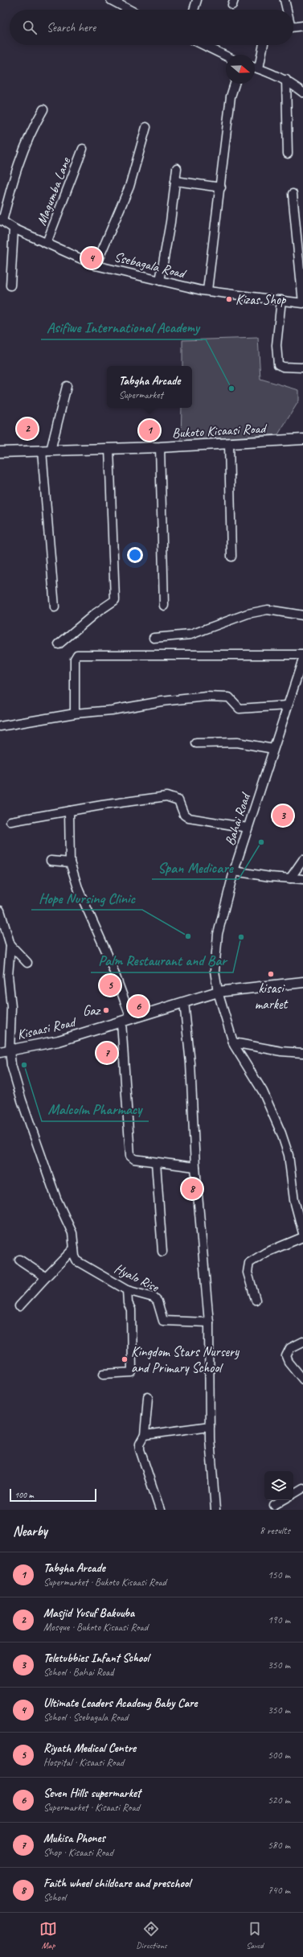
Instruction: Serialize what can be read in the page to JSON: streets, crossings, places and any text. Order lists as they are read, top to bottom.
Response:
{
  "streets": {
    "main road": ["Bukoto Kisaasi Road", "Kisaasi Road"],
    "street": [
      "Magumba Lane",
      "Ssebagala Road",
      "Bahai Road",
      "Hyalo Rise"
    ]
  },
  "crossings": [
    ["Magumba Lane", "Ssebagala Road"],
    ["Bahai Road", "Kisaasi Road"],
    ["Kisaasi Road", "Hyalo Rise"]
  ],
  "places": [
    "Kizas Shop",
    "Asifiwe International Academy",
    "Span Medicare",
    "Hope Nursing Clinic",
    "Palm Restaurant and Bar",
    "kisasi market",
    "Gaz",
    "Malcolm Pharmacy",
    "Kingdom Stars Nursery and Primary School"
  ],
  "scale_bar": "100 m",
  "north": "right",
  "page": {
    "search": "Search here",
    "pins": [
      "4",
      "2",
      "1",
      "3",
      "5",
      "6",
      "7",
      "8"
    ],
    "popup": ["Tabgha Arcade", "Supermarket"],
    "scale": "100 m",
    "heading": ["Nearby", "8 results"],
    "list": [
      {
        "mark": "1",
        "name": "Tabgha Arcade",
        "note": "Supermarket · Bukoto Kisaasi Road",
        "value": "150 m"
      },
      {
        "mark": "2",
        "name": "Masjid Yusuf Bakuuba",
        "note": "Mosque · Bukoto Kisaasi Road",
        "value": "190 m"
      },
      {
        "mark": "3",
        "name": "Teletubbies Infant School",
        "note": "School · Bahai Road",
        "value": "350 m"
      },
      {
        "mark": "4",
        "name": "Ultimate Leaders Academy Baby Care",
        "note": "School · Ssebagala Road",
        "value": "350 m"
      },
      {
        "mark": "5",
        "name": "Riyath Medical Centre",
        "note": "Hospital · Kisaasi Road",
        "value": "500 m"
      },
      {
        "mark": "6",
        "name": "Seven Hills supermarket",
        "note": "Supermarket · Kisaasi Road",
        "value": "520 m"
      },
      {
        "mark": "7",
        "name": "Mukisa Phones",
        "note": "Shop · Kisaasi Road",
        "value": "580 m"
      },
      {
        "mark": "8",
        "name": "Faith wheel childcare and preschool",
        "note": "School",
        "value": "740 m"
      }
    ],
    "nav": ["Map", "Directions", "Saved"]
  }
}
